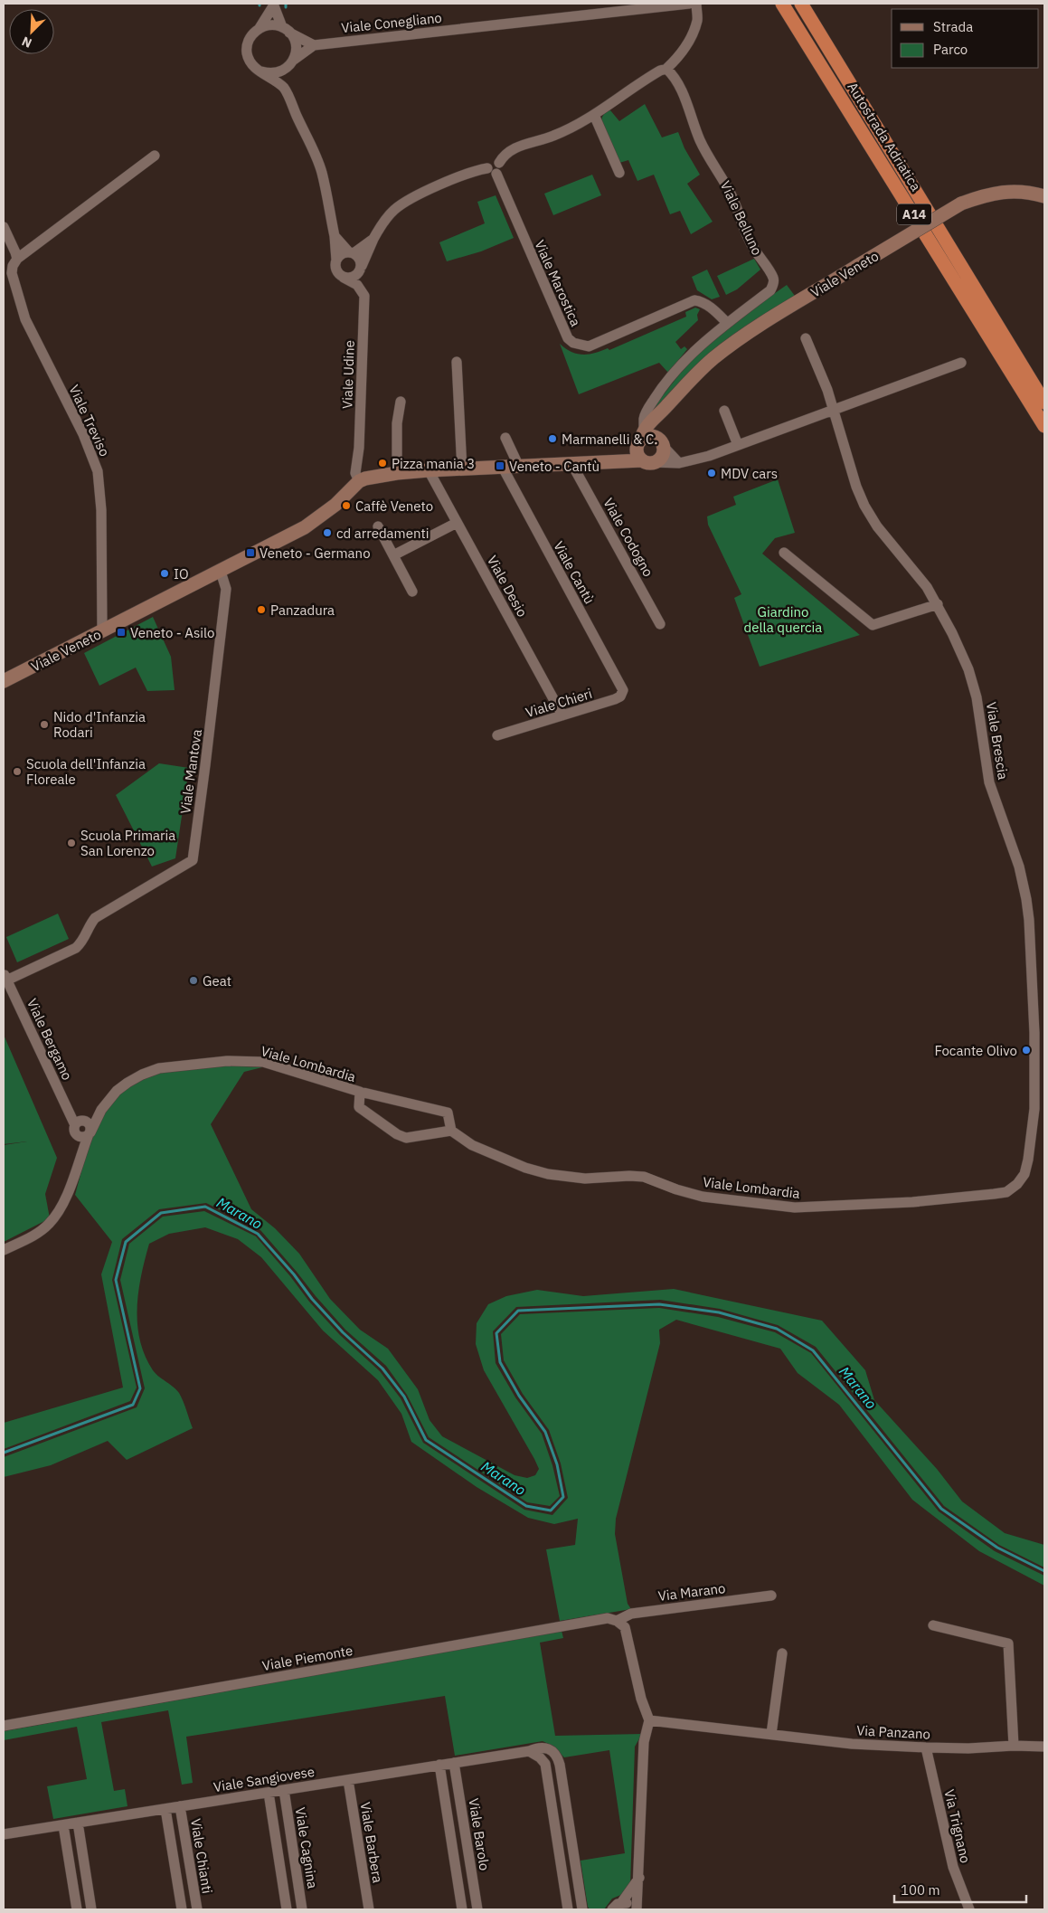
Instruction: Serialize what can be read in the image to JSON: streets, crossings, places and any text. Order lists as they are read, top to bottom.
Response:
{
  "streets": {
    "highway": ["Autostrada Adriatica", "A14"],
    "main road": ["Viale Veneto"],
    "street": [
      "Viale Conegliano",
      "Viale Belluno",
      "Viale Marostica",
      "Viale Udine",
      "Viale Treviso",
      "Viale Codogno",
      "Viale Cantù",
      "Viale Desio",
      "Viale Chieri",
      "Viale Brescia",
      "Viale Mantova",
      "Viale Bergamo",
      "Viale Lombardia",
      "Via Marano",
      "Viale Piemonte",
      "Via Panzano",
      "Viale Sangiovese",
      "Via Trignano",
      "Viale Barolo",
      "Viale Barbera",
      "Viale Cagnina",
      "Viale Chianti"
    ]
  },
  "crossings": [
    ["Viale Belluno", "Viale Veneto"],
    ["Viale Belluno", "Viale Marostica"],
    ["Viale Veneto", "Viale Udine"],
    ["Viale Veneto", "Viale Treviso"],
    ["Viale Veneto", "Viale Codogno"],
    ["Viale Veneto", "Viale Cantù"],
    ["Viale Veneto", "Viale Desio"],
    ["Viale Veneto", "Viale Brescia"],
    ["Viale Veneto", "Viale Mantova"],
    ["Viale Cantù", "Viale Chieri"],
    ["Viale Desio", "Viale Chieri"],
    ["Viale Brescia", "Viale Lombardia"],
    ["Viale Mantova", "Viale Bergamo"],
    ["Viale Bergamo", "Viale Lombardia"],
    ["Via Marano", "Viale Piemonte"],
    ["Via Panzano", "Via Trignano"],
    ["Viale Sangiovese", "Viale Barolo"],
    ["Viale Sangiovese", "Viale Barbera"],
    ["Viale Sangiovese", "Viale Cagnina"],
    ["Viale Sangiovese", "Viale Chianti"]
  ],
  "water": ["Marano"],
  "parks": ["Giardino della quercia"],
  "places": {
    "other": [
      "Marmanelli & C.",
      "Pizza mania 3",
      "MDV cars",
      "Caffè Veneto",
      "cd arredamenti",
      "IO",
      "Panzadura",
      "Nido d'Infanzia Rodari",
      "Scuola dell'Infanzia Floreale",
      "Scuola Primaria San Lorenzo",
      "Geat",
      "Focante Olivo"
    ],
    "transit": ["Veneto - Cantù", "Veneto - Germano", "Veneto - Asilo"]
  },
  "legend": ["Strada", "Parco"],
  "scale_bar": "100 m",
  "north": "bottom left"
}
